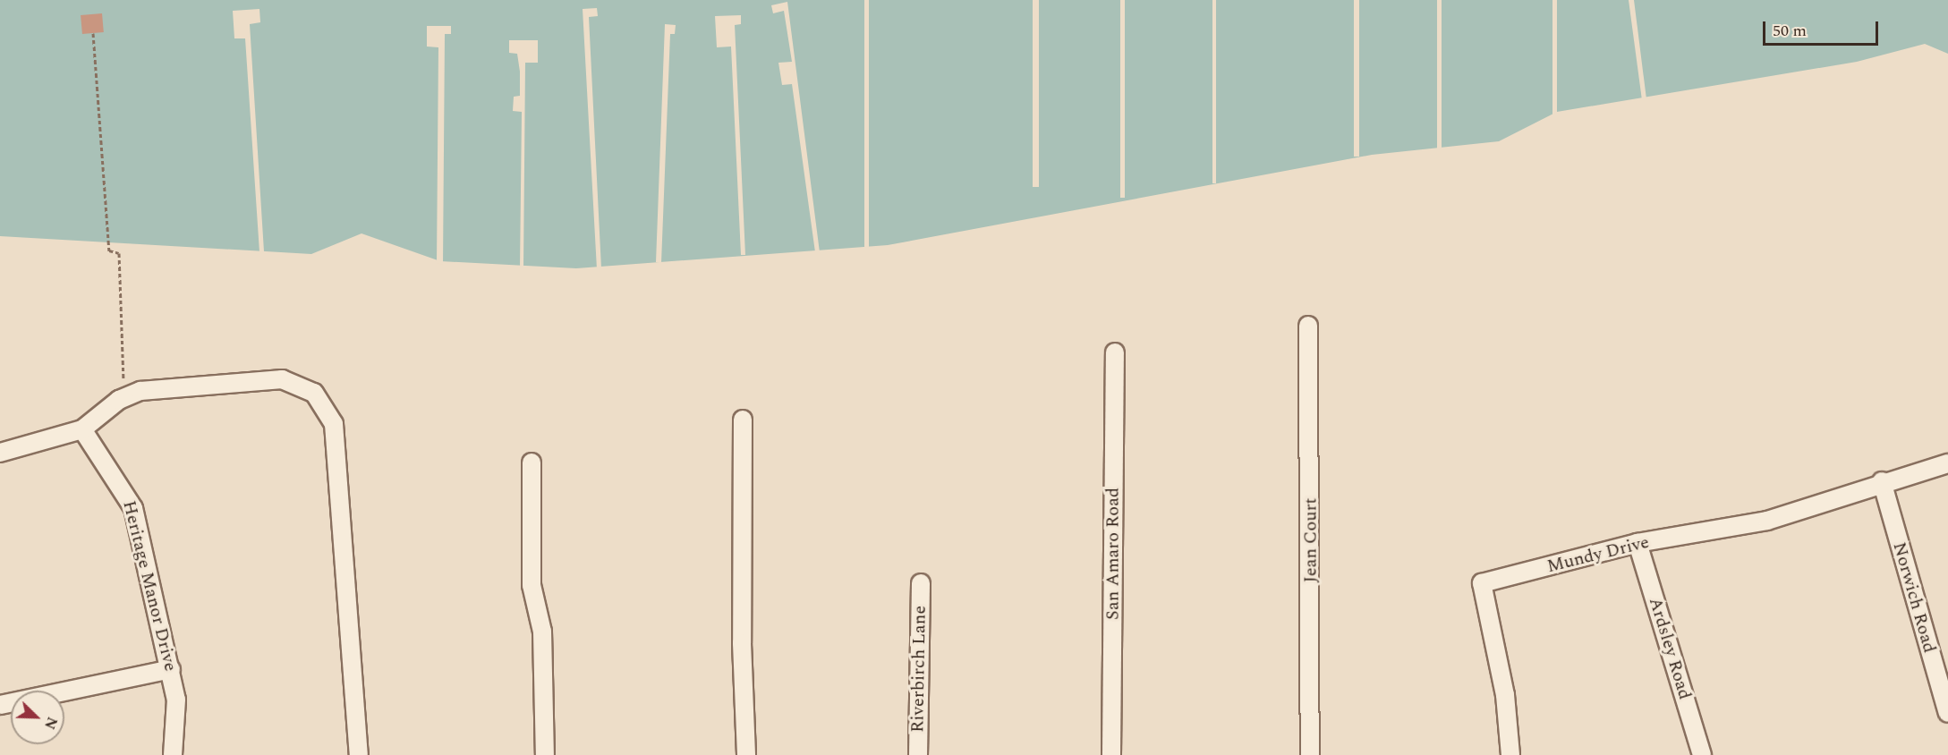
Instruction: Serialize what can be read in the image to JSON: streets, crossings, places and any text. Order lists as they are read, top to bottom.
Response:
{
  "streets": {
    "street": [
      "Jean Court",
      "San Amaro Road",
      "Mundy Drive",
      "Heritage Manor Drive",
      "Norwich Road",
      "Ardsley Road",
      "Riverbirch Lane"
    ]
  },
  "crossings": [
    ["Mundy Drive", "Norwich Road"],
    ["Mundy Drive", "Ardsley Road"]
  ],
  "scale_bar": "50 m",
  "north": "bottom right"
}
